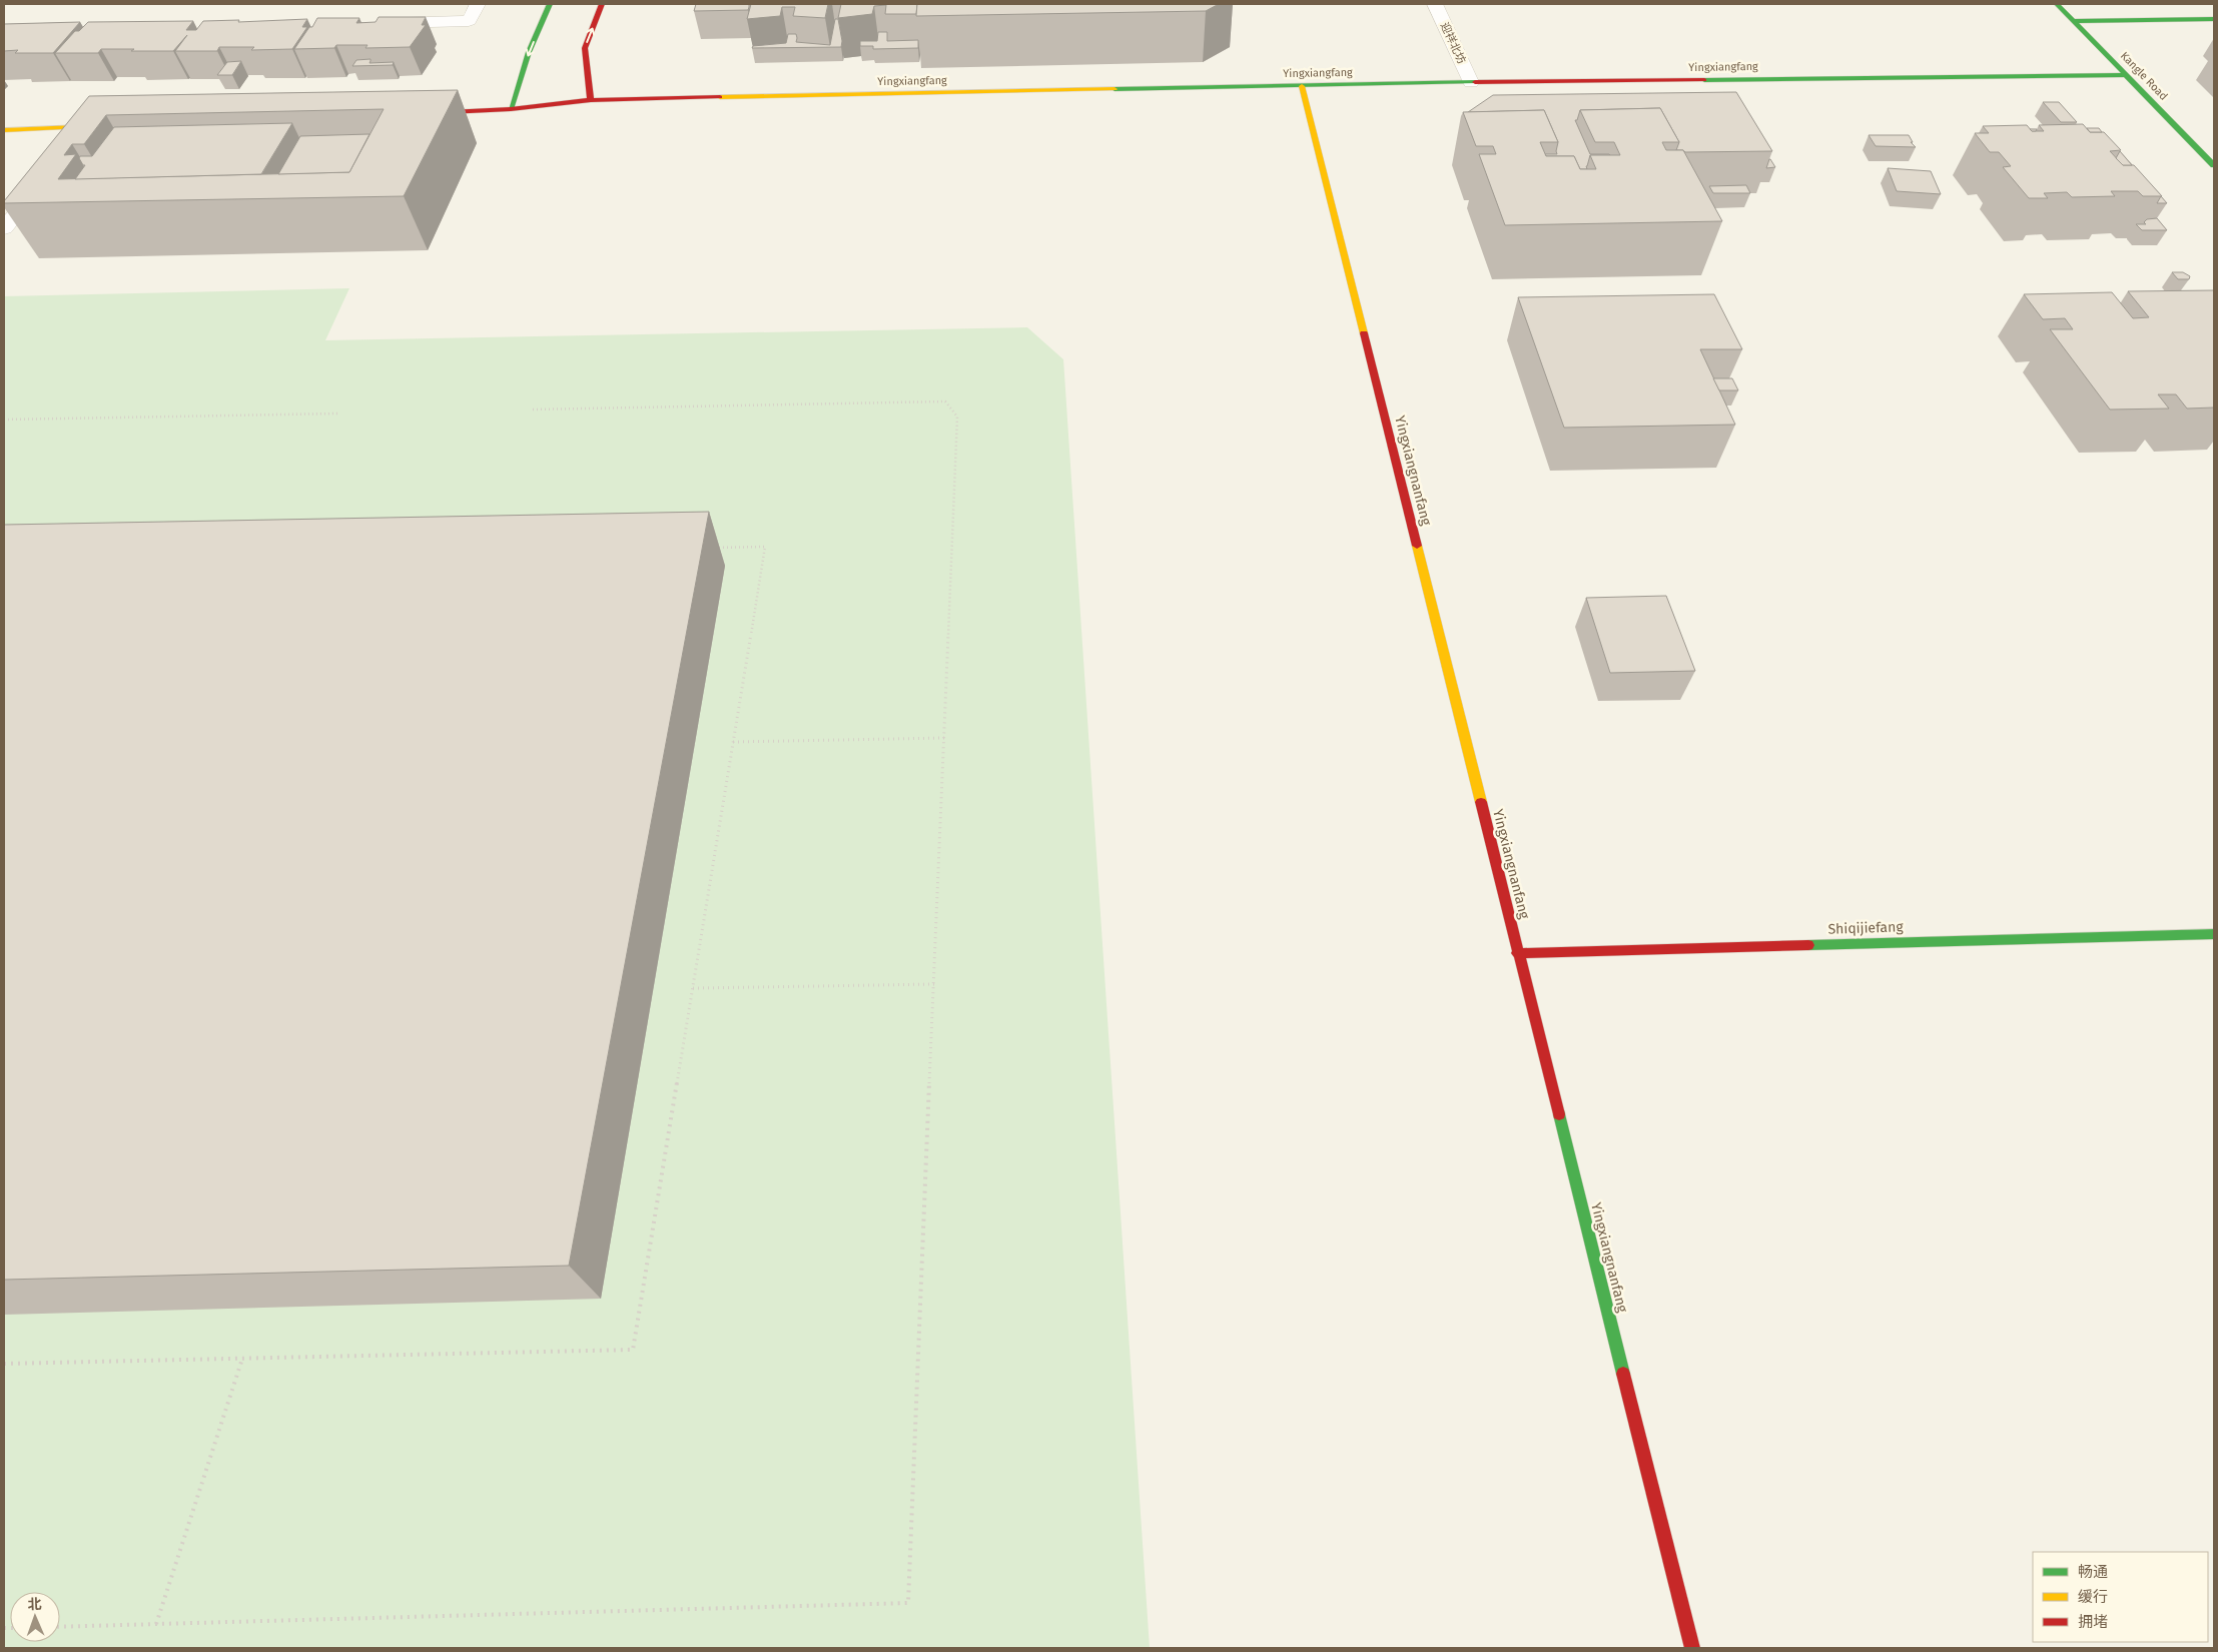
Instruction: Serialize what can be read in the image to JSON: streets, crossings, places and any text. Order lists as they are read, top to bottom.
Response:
{
  "streets": {
    "street": [
      "迎祥北坊",
      "Yingxiangfang",
      "Kangle Road",
      "Yingxiangnanfang",
      "Shiqijiefang"
    ]
  },
  "crossings": [
    ["迎祥北坊", "Yingxiangfang"],
    ["Yingxiangfang", "Kangle Road"],
    ["Yingxiangfang", "Yingxiangnanfang"],
    ["Yingxiangnanfang", "Shiqijiefang"]
  ],
  "legend": ["畅通", "缓行", "拥堵"],
  "north": "top"
}
